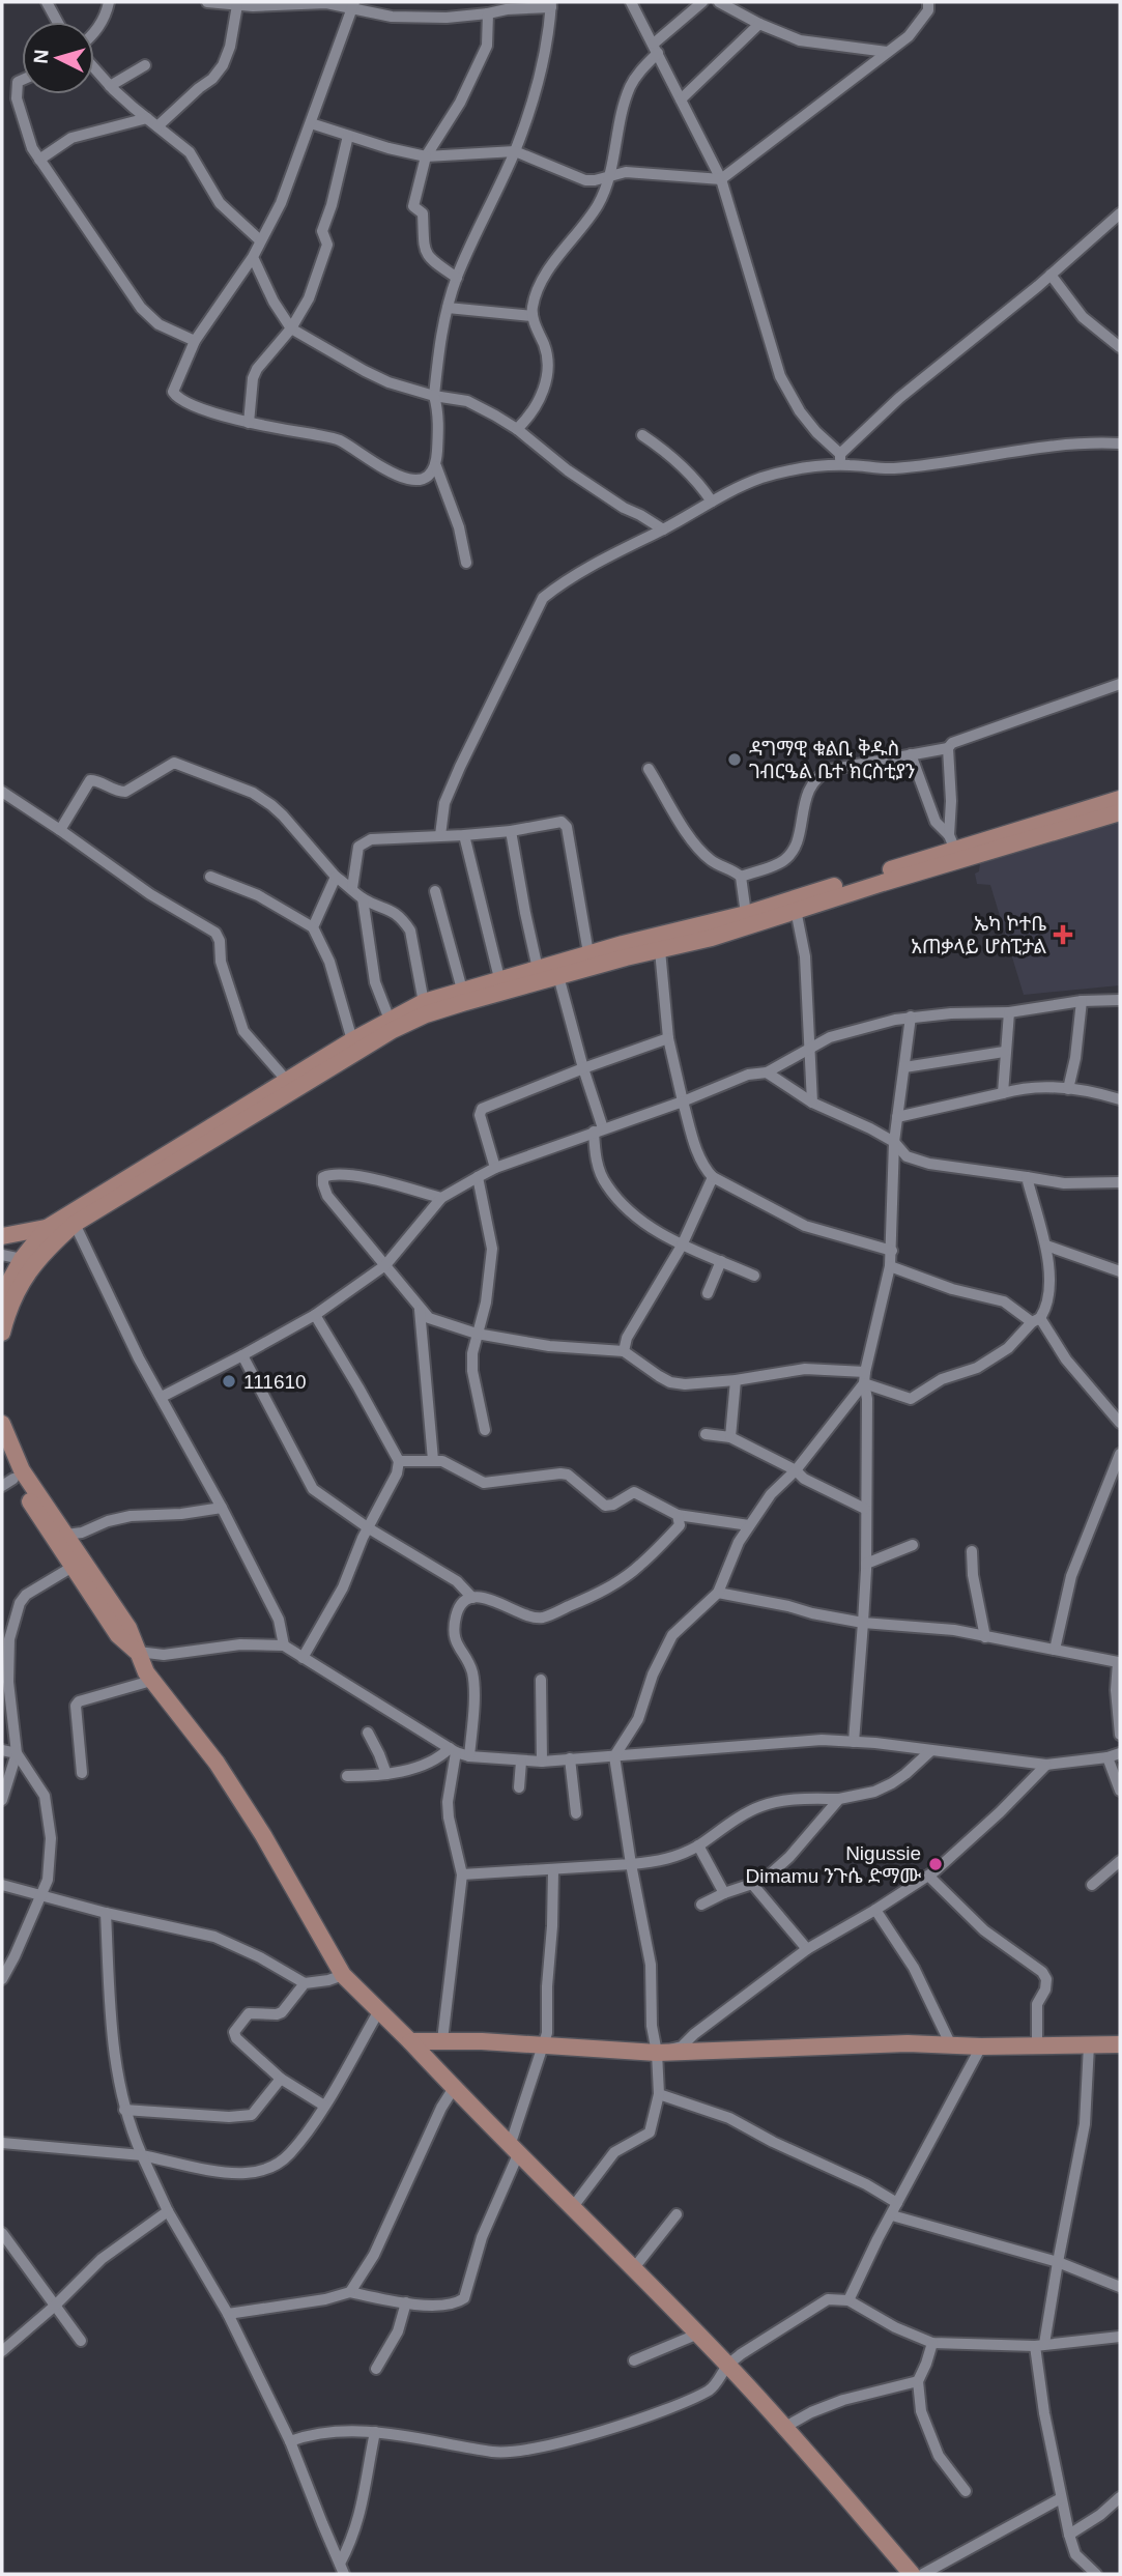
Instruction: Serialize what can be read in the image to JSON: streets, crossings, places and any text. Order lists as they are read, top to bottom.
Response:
{
  "places": {
    "other": ["ዳግማዊ ቁልቢ ቅዱስ ገብርዔል ቤተ ክርስቲያን", "111610", "Nigussie Dimamu ንጉሴ ድማሙ"],
    "health": ["ኤካ ኮተቤ አጠቃላይ ሆስፒታል"]
  },
  "north": "left"
}
